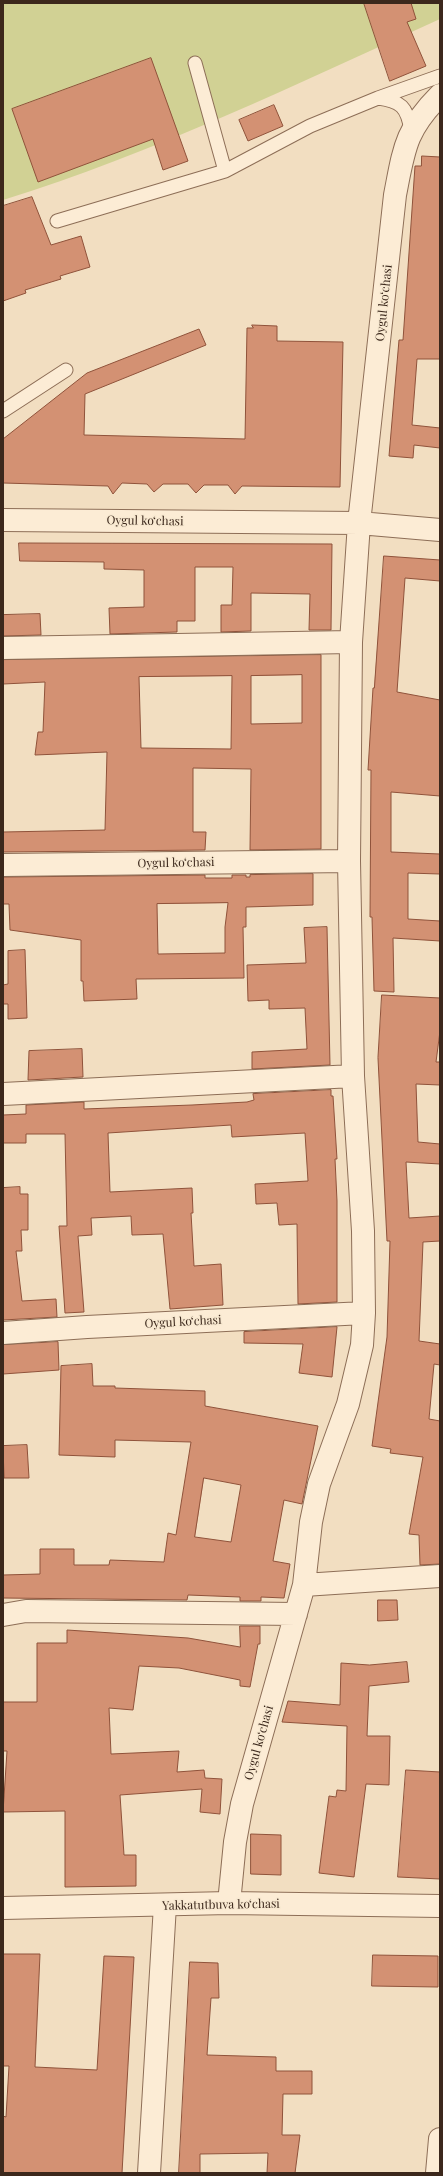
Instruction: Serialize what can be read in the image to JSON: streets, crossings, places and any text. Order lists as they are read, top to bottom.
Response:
{
  "streets": {
    "street": ["Oygul koʻchasi", "Yakkatutbuva koʻchasi"]
  },
  "crossings": [
    ["Oygul koʻchasi", "Yakkatutbuva koʻchasi"]
  ]
}
